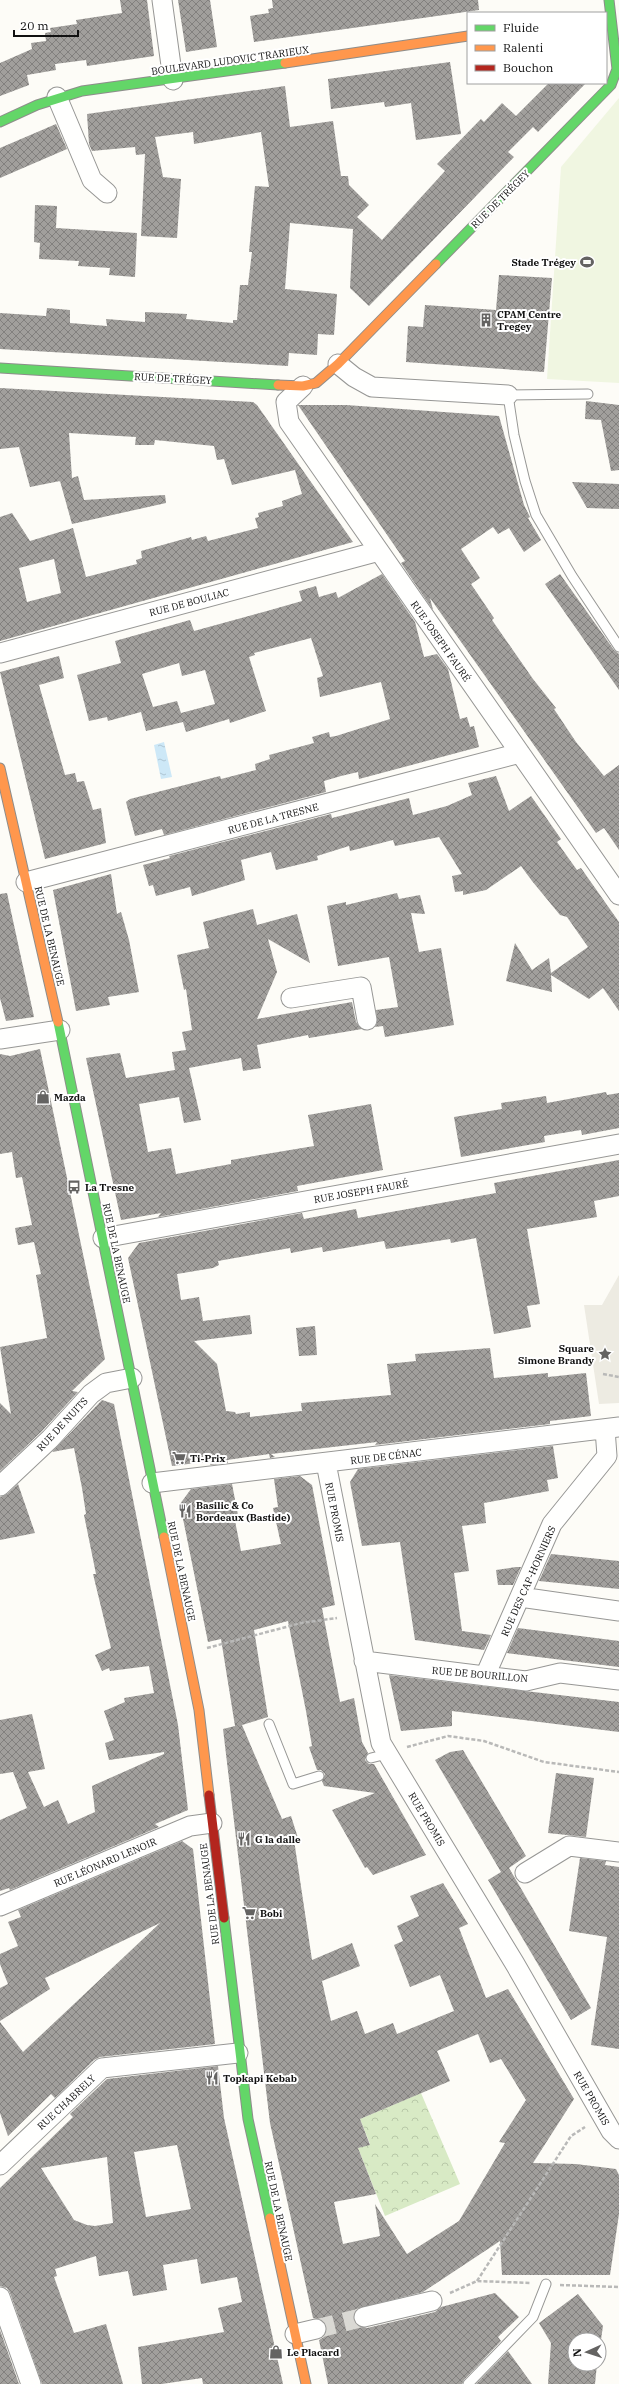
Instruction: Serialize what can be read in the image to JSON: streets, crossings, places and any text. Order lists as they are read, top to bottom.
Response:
{
  "streets": {
    "main road": ["BOULEVARD LUDOVIC TRARIEUX", "RUE DE TRÉGEY", "RUE DE LA BENAUGE"],
    "street": [
      "RUE DE BOULIAC",
      "RUE JOSEPH FAURÉ",
      "RUE DE LA TRESNE",
      "RUE DE NUITS",
      "RUE DE CÉNAC",
      "RUE PROMIS",
      "RUE DES CAP-HORNIERS",
      "RUE DE BOURILLON",
      "RUE LÉONARD LENOIR",
      "RUE CHABRELY"
    ]
  },
  "crossings": [
    ["RUE DE TRÉGEY", "RUE JOSEPH FAURÉ"],
    ["RUE DE BOULIAC", "RUE JOSEPH FAURÉ"],
    ["RUE JOSEPH FAURÉ", "RUE DE LA TRESNE"],
    ["RUE JOSEPH FAURÉ", "RUE DE LA BENAUGE"],
    ["RUE DE LA TRESNE", "RUE DE LA BENAUGE"],
    ["RUE DE LA BENAUGE", "RUE DE NUITS"],
    ["RUE DE LA BENAUGE", "RUE DE CÉNAC"],
    ["RUE DE LA BENAUGE", "RUE LÉONARD LENOIR"],
    ["RUE DE LA BENAUGE", "RUE CHABRELY"],
    ["RUE DE CÉNAC", "RUE PROMIS"],
    ["RUE DE CÉNAC", "RUE DES CAP-HORNIERS"],
    ["RUE PROMIS", "RUE DE BOURILLON"],
    ["RUE DES CAP-HORNIERS", "RUE DE BOURILLON"]
  ],
  "places": {
    "sports": ["Stade Trégey"],
    "building": ["CPAM Centre Tregey"],
    "shop": ["Mazda", "Le Placard"],
    "bus stop": ["La Tresne"],
    "place": ["Square Simone Brandy"],
    "supermarket": ["Ti-Prix", "Bobi"],
    "restaurant": ["Basilic & Co Bordeaux (Bastide)", "G la dalle", "Topkapi Kebab"]
  },
  "legend": ["Fluide", "Ralenti", "Bouchon"],
  "scale_bar": "20 m",
  "north": "left"
}
